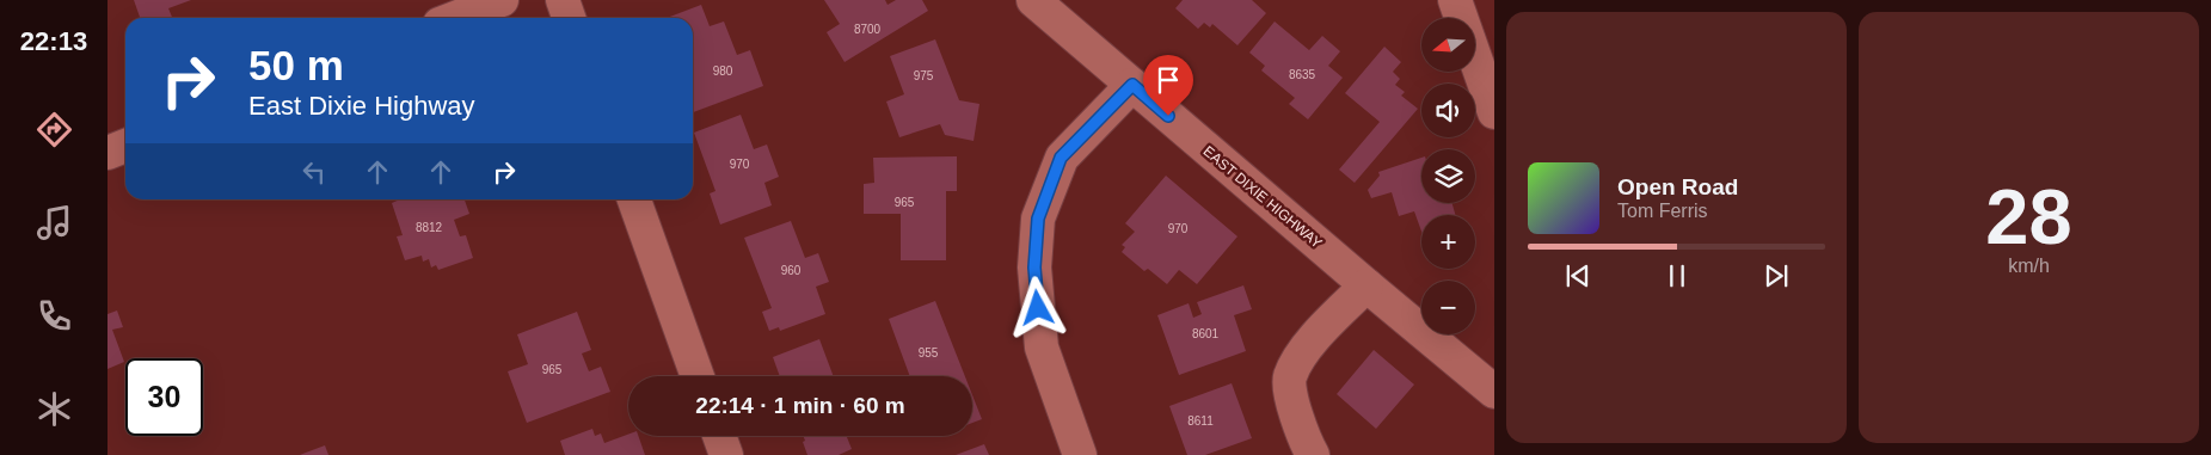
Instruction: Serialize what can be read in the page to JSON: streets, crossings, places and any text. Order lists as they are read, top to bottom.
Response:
{
  "streets": {
    "street": ["EAST DIXIE HIGHWAY"]
  },
  "house_numbers": [
    "8700",
    "980",
    "8635",
    "975",
    "970",
    "965",
    "8812",
    "970",
    "960",
    "8601",
    "955",
    "965",
    "8611"
  ],
  "north": "left",
  "page": {
    "tabs": "22:13",
    "tile": ["28", "km/h"],
    "map_buttons": ["+", "−"],
    "turn": ["50 m", "East Dixie Highway"],
    "song": ["Open Road", "Tom Ferris"],
    "limit": "30",
    "trip": "22:14 · 1 min · 60 m"
  }
}
